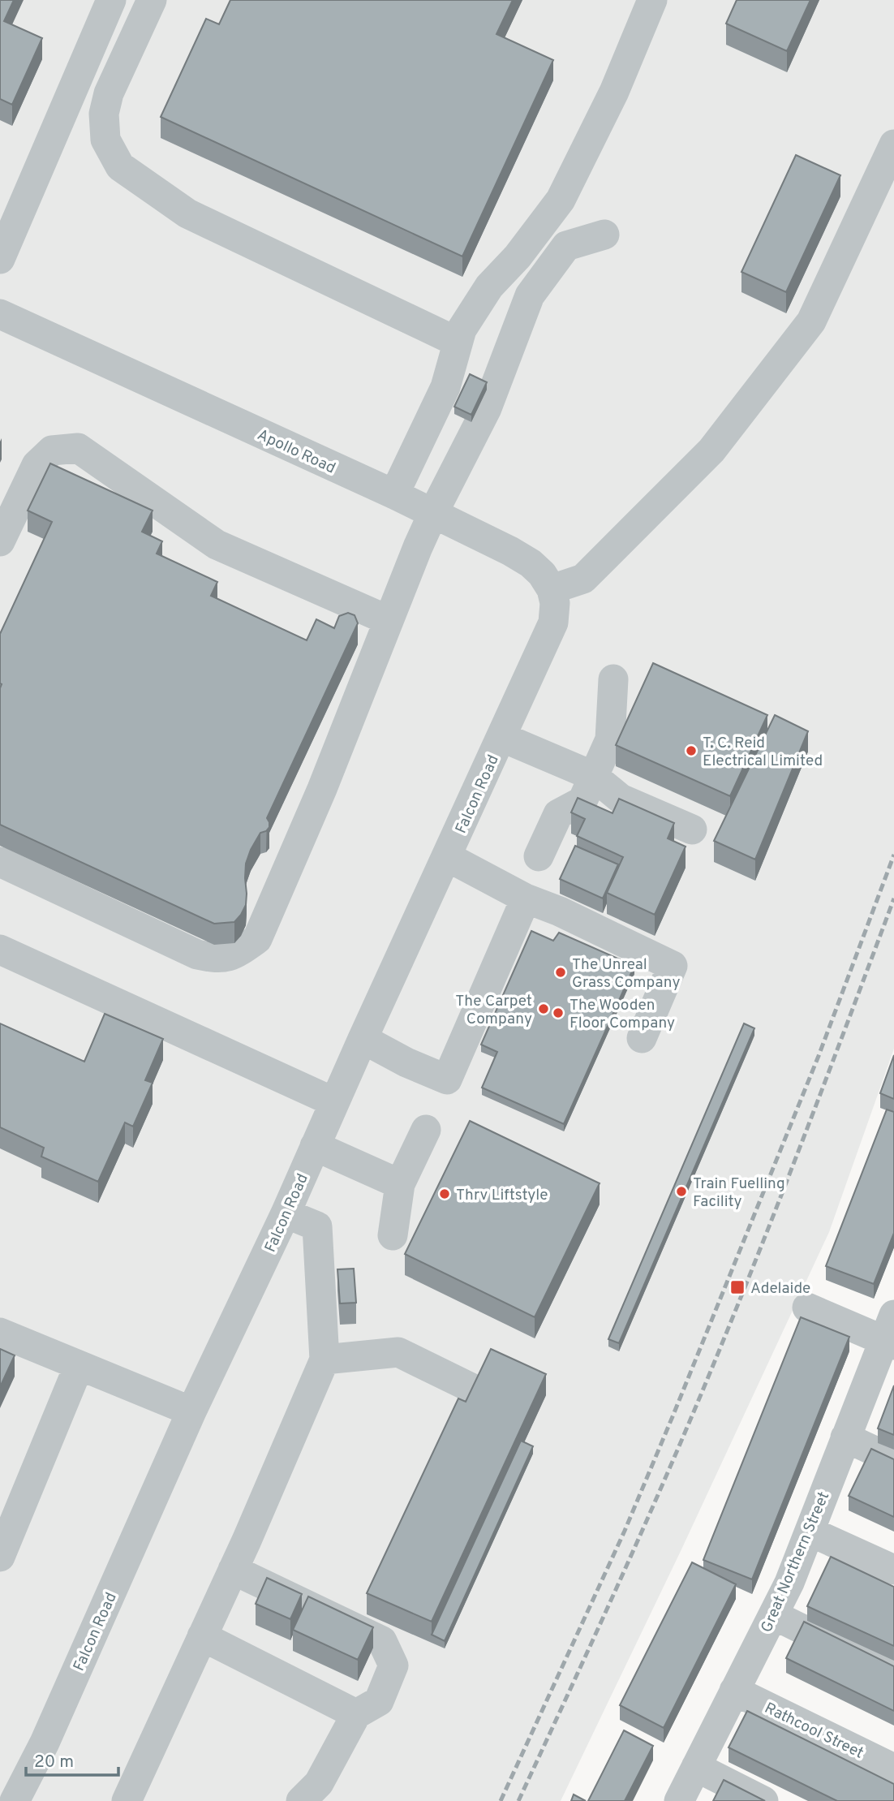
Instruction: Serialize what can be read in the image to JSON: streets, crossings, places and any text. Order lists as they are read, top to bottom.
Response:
{
  "streets": {
    "street": [
      "Apollo Road",
      "Falcon Road",
      "Great Northern Street",
      "Rathcool Street"
    ]
  },
  "crossings": [
    ["Apollo Road", "Falcon Road"],
    ["Great Northern Street", "Rathcool Street"]
  ],
  "places": {
    "other": [
      "T. C. Reid Electrical Limited",
      "The Unreal Grass Company",
      "The Carpet Company",
      "The Wooden Floor Company",
      "Train Fuelling Facility",
      "Thrv Liftstyle"
    ],
    "transit": ["Adelaide"]
  },
  "scale_bar": "20 m"
}
